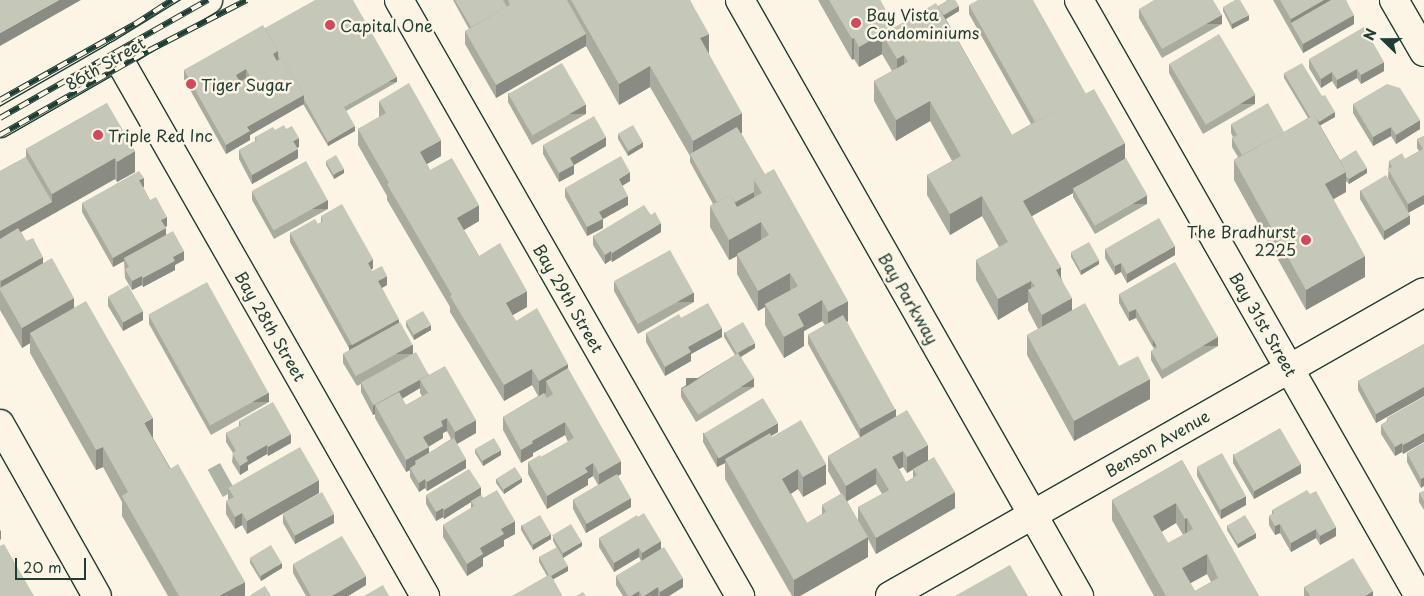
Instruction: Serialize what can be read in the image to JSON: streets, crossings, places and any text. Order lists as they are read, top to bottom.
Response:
{
  "streets": {
    "street": [
      "86th Street",
      "Bay 29th Street",
      "Bay Parkway",
      "Bay 31st Street",
      "Bay 28th Street",
      "Benson Avenue"
    ]
  },
  "crossings": [
    ["86th Street", "Bay 28th Street"],
    ["Bay Parkway", "Benson Avenue"],
    ["Bay 31st Street", "Benson Avenue"]
  ],
  "places": [
    "Bay Vista Condominiums",
    "Capital One",
    "Tiger Sugar",
    "Triple Red Inc",
    "The Bradhurst 2225"
  ],
  "scale_bar": "20 m",
  "north": "left"
}
